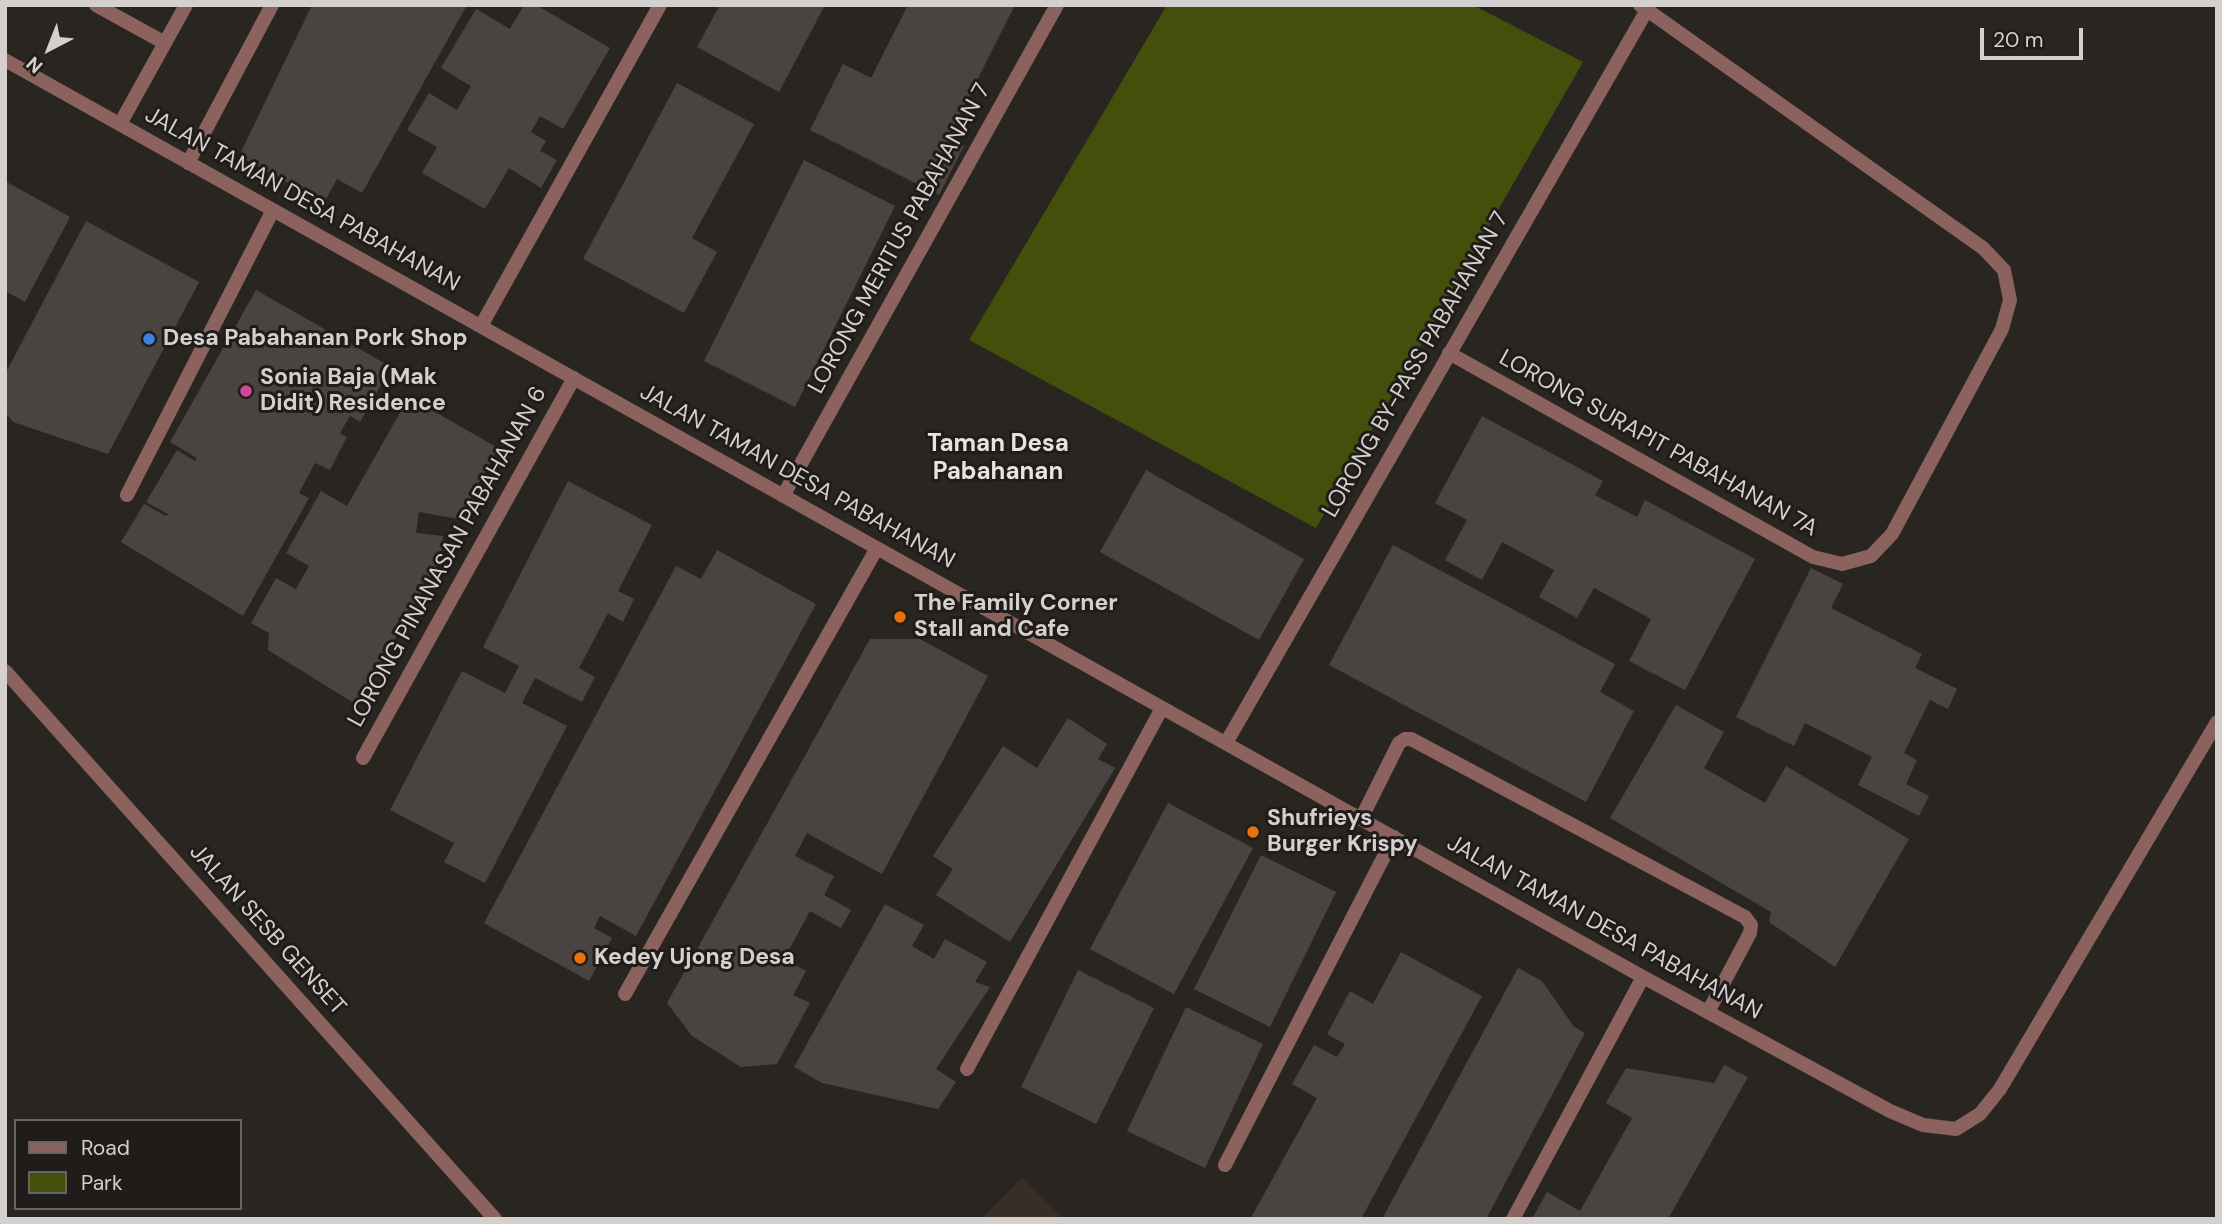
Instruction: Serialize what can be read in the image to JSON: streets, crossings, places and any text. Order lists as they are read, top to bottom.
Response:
{
  "streets": {
    "street": [
      "JALAN TAMAN DESA PABAHANAN",
      "LORONG MERITUS PABAHANAN 7",
      "LORONG BY-PASS PABAHANAN 7",
      "LORONG SURAPIT PABAHANAN 7A",
      "LORONG PINANASAN PABAHANAN 6",
      "JALAN SESB GENSET"
    ]
  },
  "crossings": [
    ["JALAN TAMAN DESA PABAHANAN", "LORONG MERITUS PABAHANAN 7"],
    ["JALAN TAMAN DESA PABAHANAN", "LORONG BY-PASS PABAHANAN 7"],
    ["JALAN TAMAN DESA PABAHANAN", "LORONG PINANASAN PABAHANAN 6"],
    ["LORONG BY-PASS PABAHANAN 7", "LORONG SURAPIT PABAHANAN 7A"]
  ],
  "districts": ["Taman Desa Pabahanan"],
  "places": [
    "Desa Pabahanan Pork Shop",
    "Sonia Baja (Mak Didit) Residence",
    "The Family Corner Stall and Cafe",
    "Shufrieys Burger Krispy",
    "Kedey Ujong Desa"
  ],
  "legend": ["Road", "Park"],
  "scale_bar": "20 m",
  "north": "bottom left"
}
